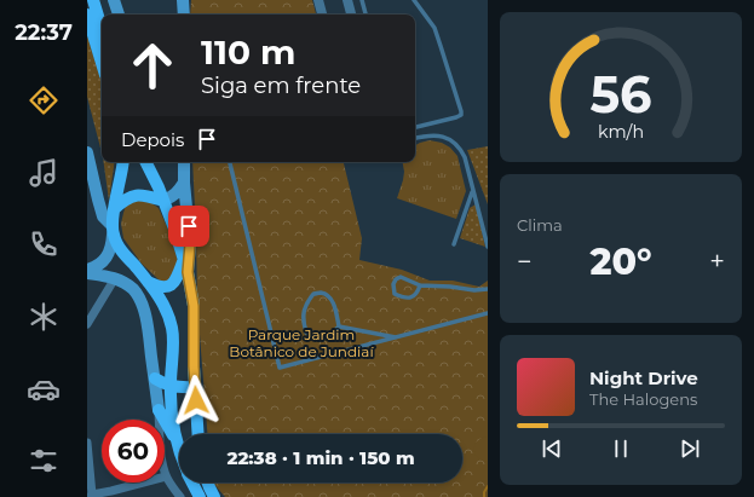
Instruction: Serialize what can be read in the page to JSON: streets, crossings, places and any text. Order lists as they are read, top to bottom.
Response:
{
  "parks": ["Parque Jardim Botânico de Jundiaí"],
  "page": {
    "tabs": "22:37",
    "turn": ["110 m", "Siga em frente"],
    "then": "Depois",
    "tile": "Clima",
    "heat": ["−", "20°", "+"],
    "song": ["Night Drive", "The Halogens"],
    "limit": "60",
    "trip": "22:38 · 1 min · 150 m",
    "gauge": ["56", "km/h"]
  }
}
